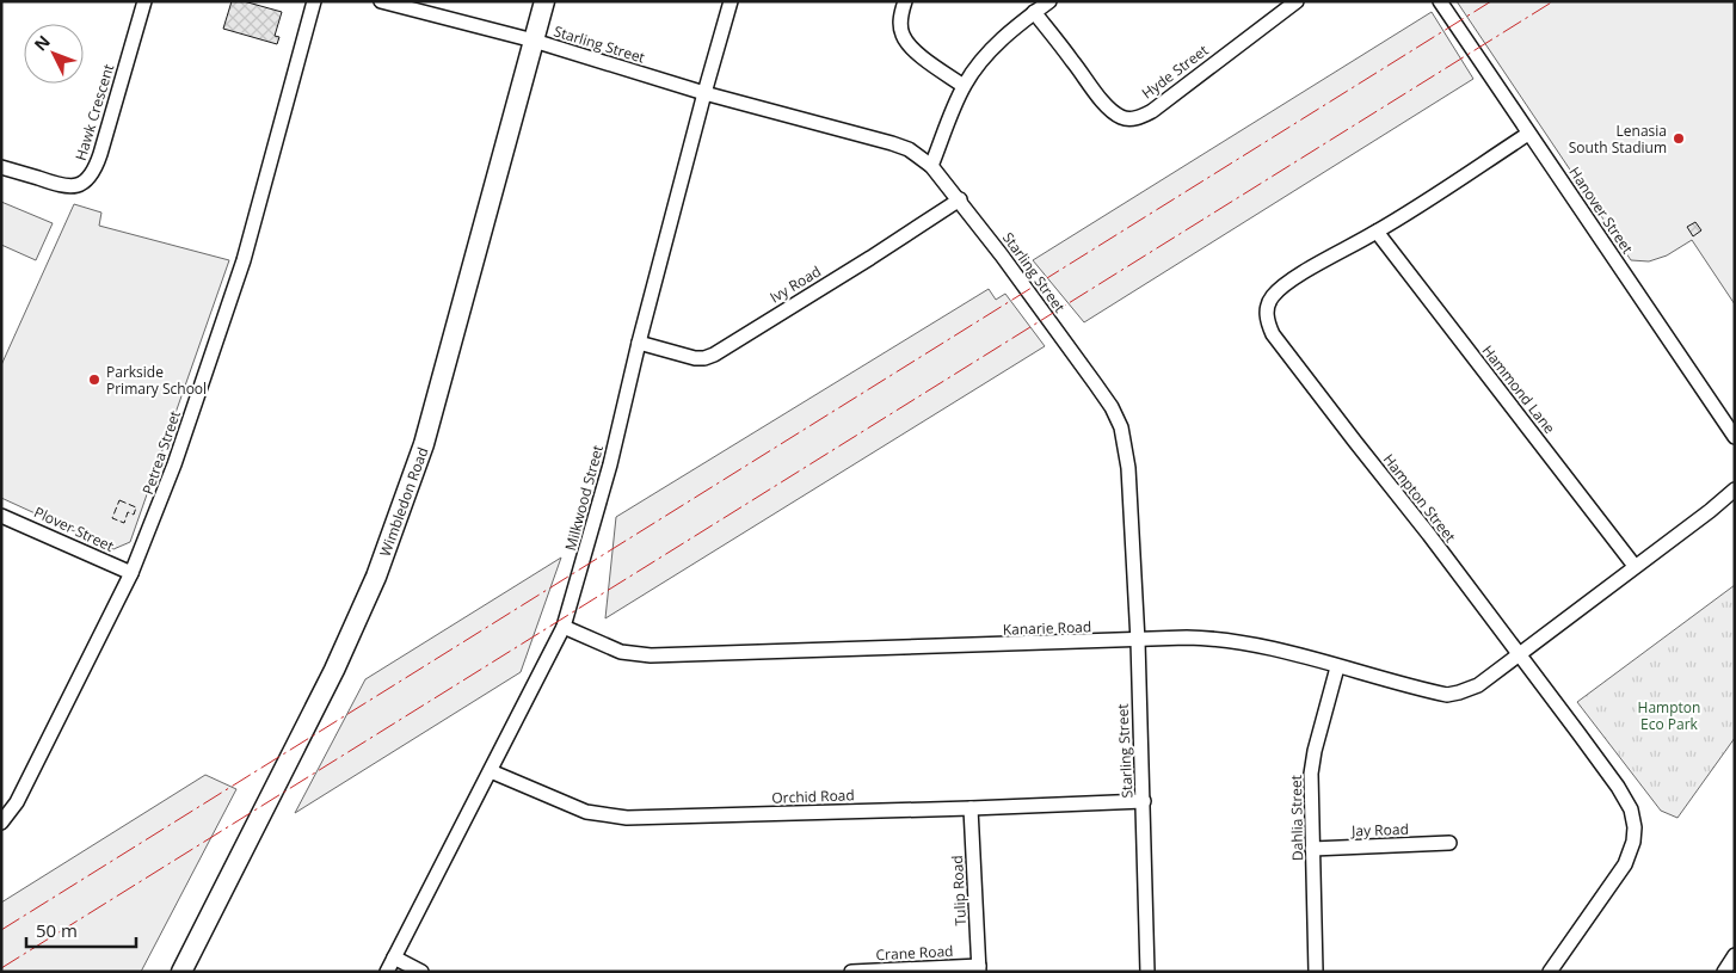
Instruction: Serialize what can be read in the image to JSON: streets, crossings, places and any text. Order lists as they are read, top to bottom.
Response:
{
  "streets": {
    "street": [
      "Starling Street",
      "Hyde Street",
      "Hawk Crescent",
      "Hanover Street",
      "Ivy Road",
      "Hammond Lane",
      "Petrea Street",
      "Milkwood Street",
      "Hampton Street",
      "Wimbledon Road",
      "Plover Street",
      "Kanarie Road",
      "Orchid Road",
      "Dahlia Street",
      "Jay Road",
      "Tulip Road",
      "Crane Road"
    ]
  },
  "crossings": [
    ["Starling Street", "Ivy Road"],
    ["Starling Street", "Milkwood Street"],
    ["Starling Street", "Wimbledon Road"],
    ["Starling Street", "Kanarie Road"],
    ["Starling Street", "Orchid Road"],
    ["Hanover Street", "Hampton Street"],
    ["Ivy Road", "Milkwood Street"],
    ["Hammond Lane", "Hampton Street"],
    ["Petrea Street", "Plover Street"],
    ["Milkwood Street", "Kanarie Road"],
    ["Milkwood Street", "Orchid Road"],
    ["Hampton Street", "Kanarie Road"],
    ["Kanarie Road", "Dahlia Street"],
    ["Orchid Road", "Tulip Road"],
    ["Dahlia Street", "Jay Road"],
    ["Tulip Road", "Crane Road"]
  ],
  "parks": ["Hampton Eco Park"],
  "places": ["Lenasia South Stadium", "Parkside Primary School"],
  "scale_bar": "50 m",
  "north": "top left"
}
